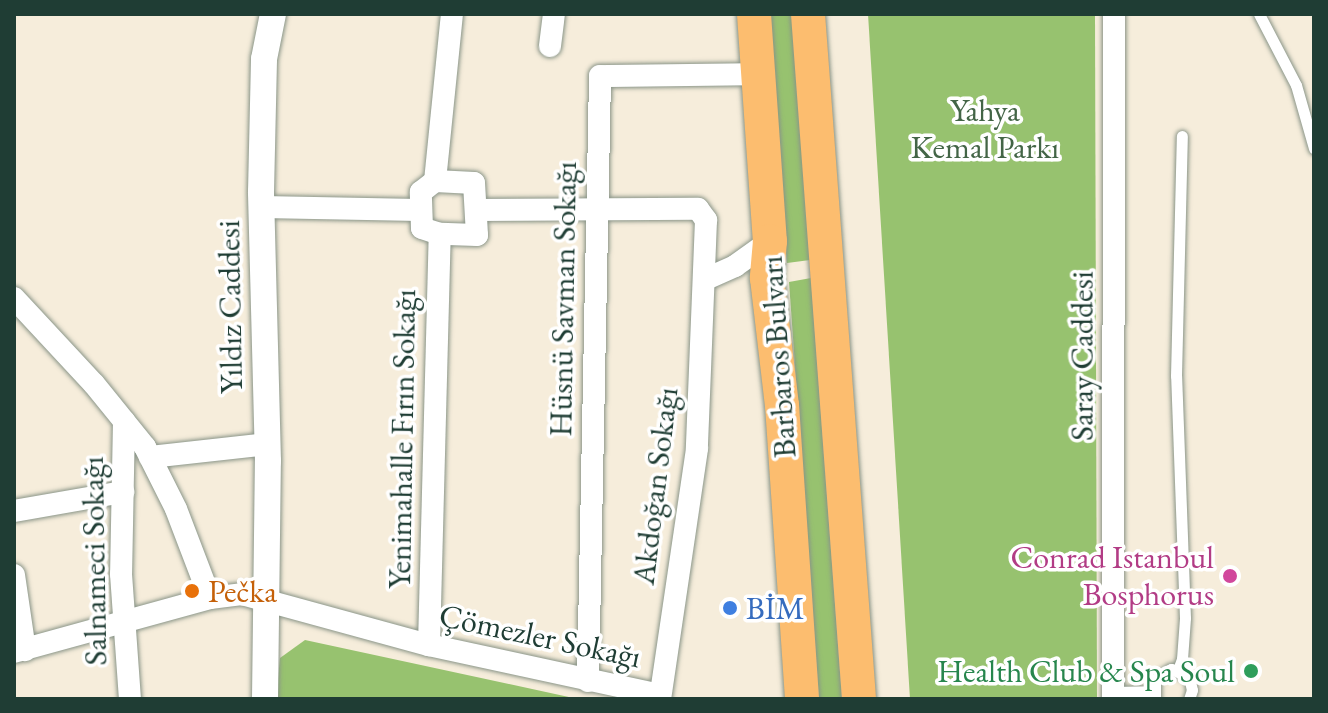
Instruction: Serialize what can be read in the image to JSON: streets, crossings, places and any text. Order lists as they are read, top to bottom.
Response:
{
  "streets": {
    "main road": ["Barbaros Bulvarı"],
    "street": [
      "Hüsnü Savman Sokağı",
      "Yıldız Caddesi",
      "Saray Caddesi",
      "Yenimahalle Fırın Sokağı",
      "Akdoğan Sokağı",
      "Salnameci Sokağı",
      "Çömezler Sokağı"
    ]
  },
  "crossings": [
    ["Hüsnü Savman Sokağı", "Barbaros Bulvarı"],
    ["Hüsnü Savman Sokağı", "Akdoğan Sokağı"],
    ["Hüsnü Savman Sokağı", "Çömezler Sokağı"],
    ["Yıldız Caddesi", "Çömezler Sokağı"],
    ["Yenimahalle Fırın Sokağı", "Çömezler Sokağı"],
    ["Akdoğan Sokağı", "Çömezler Sokağı"],
    ["Salnameci Sokağı", "Çömezler Sokağı"]
  ],
  "parks": ["Yahya Kemal Parkı"],
  "places": [
    "Conrad Istanbul Bosphorus",
    "Pečka",
    "BİM",
    "Health Club & Spa Soul"
  ]
}
